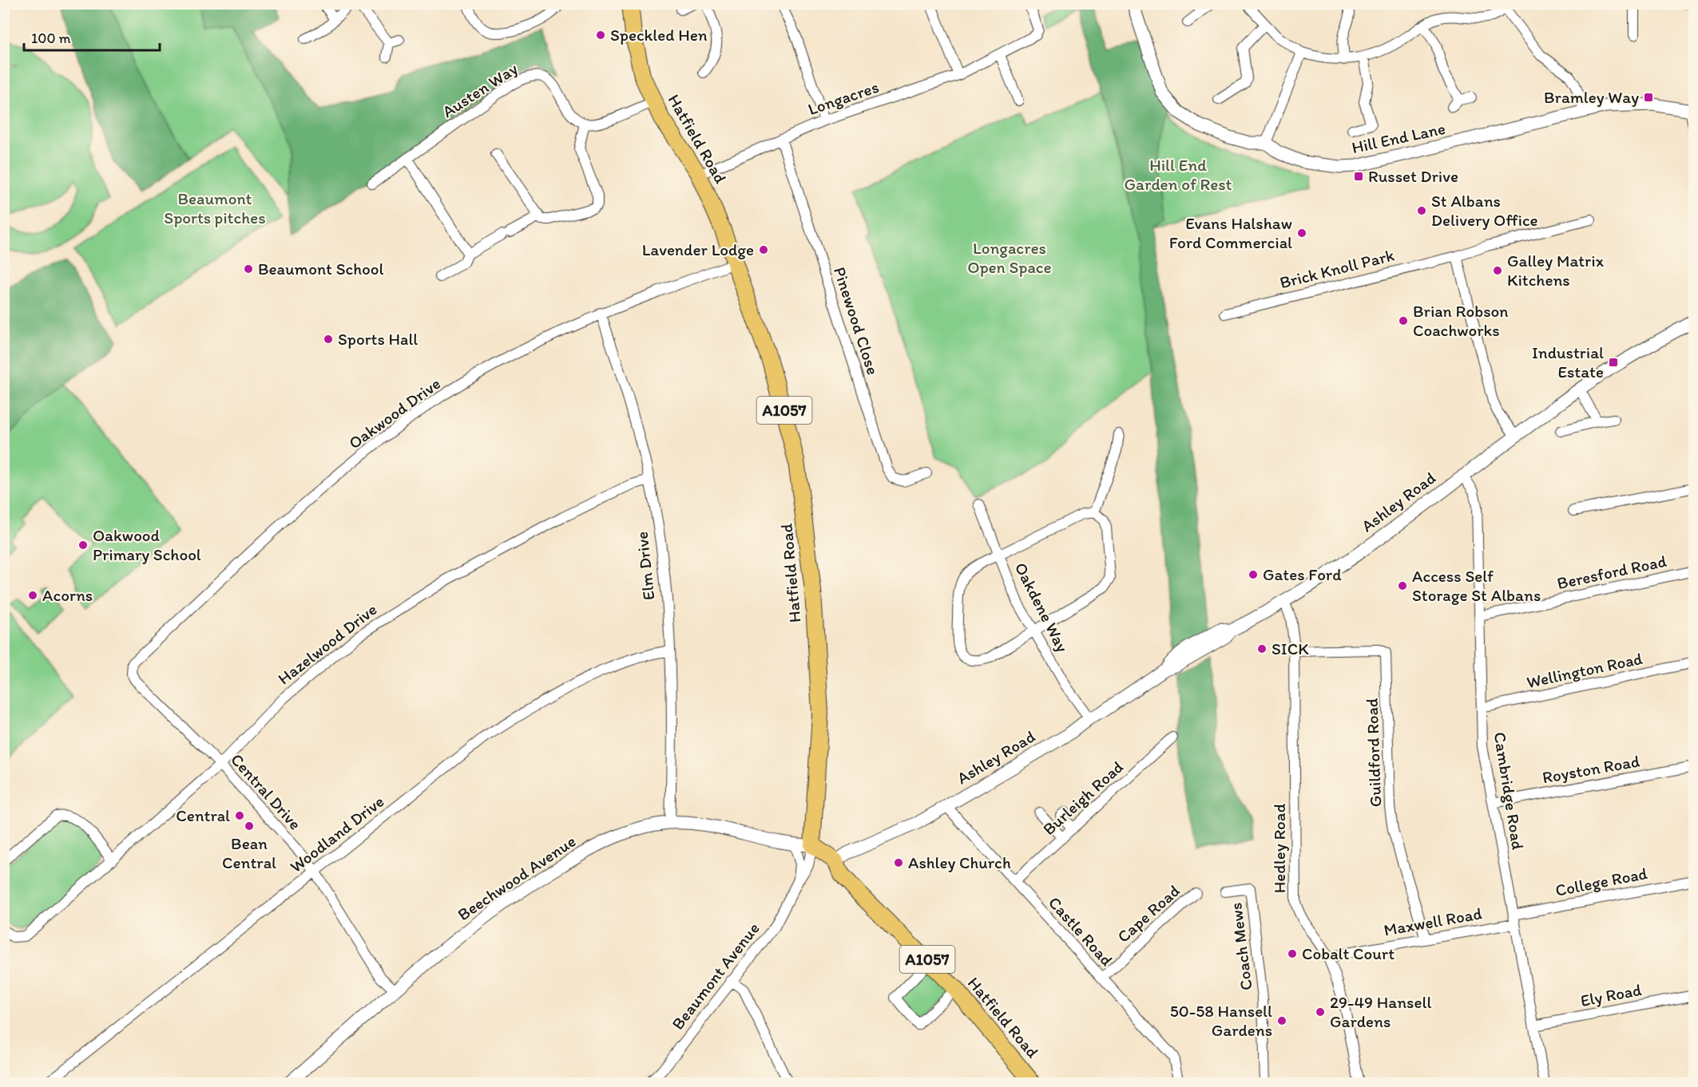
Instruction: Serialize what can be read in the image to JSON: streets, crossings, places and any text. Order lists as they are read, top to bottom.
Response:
{
  "streets": {
    "main road": ["Hatfield Road", "A1057"],
    "street": [
      "Austen Way",
      "Longacres",
      "Hill End Lane",
      "Brick Knoll Park",
      "Pinewood Close",
      "Oakwood Drive",
      "Ashley Road",
      "Elm Drive",
      "Beresford Road",
      "Oakdene Way",
      "Hazelwood Drive",
      "Wellington Road",
      "Guildford Road",
      "Royston Road",
      "Cambridge Road",
      "Central Drive",
      "Burleigh Road",
      "Woodland Drive",
      "Hedley Road",
      "Beechwood Avenue",
      "College Road",
      "Cape Road",
      "Maxwell Road",
      "Castle Road",
      "Coach Mews",
      "Beaumont Avenue",
      "Ely Road"
    ]
  },
  "crossings": [
    ["Longacres", "Hatfield Road"],
    ["Longacres", "Pinewood Close"],
    ["Hatfield Road", "Oakwood Drive"],
    ["Hatfield Road", "Ashley Road"],
    ["Hatfield Road", "Beechwood Avenue"],
    ["Hatfield Road", "Beaumont Avenue"],
    ["Oakwood Drive", "Elm Drive"],
    ["Oakwood Drive", "Central Drive"],
    ["Ashley Road", "Oakdene Way"],
    ["Ashley Road", "Cambridge Road"],
    ["Ashley Road", "Hedley Road"],
    ["Ashley Road", "Castle Road"],
    ["Elm Drive", "Hazelwood Drive"],
    ["Elm Drive", "Woodland Drive"],
    ["Elm Drive", "Beechwood Avenue"],
    ["Beresford Road", "Cambridge Road"],
    ["Hazelwood Drive", "Central Drive"],
    ["Wellington Road", "Cambridge Road"],
    ["Guildford Road", "Hedley Road"],
    ["Guildford Road", "Maxwell Road"],
    ["Royston Road", "Cambridge Road"],
    ["Cambridge Road", "College Road"],
    ["Cambridge Road", "Maxwell Road"],
    ["Cambridge Road", "Ely Road"],
    ["Central Drive", "Woodland Drive"],
    ["Central Drive", "Beechwood Avenue"],
    ["Burleigh Road", "Castle Road"],
    ["Hedley Road", "Maxwell Road"],
    ["Beechwood Avenue", "Beaumont Avenue"],
    ["College Road", "Maxwell Road"],
    ["Cape Road", "Castle Road"]
  ],
  "parks": ["Hill End Garden of Rest", "Beaumont Sports pitches", "Longacres Open Space"],
  "places": {
    "other": [
      "Speckled Hen",
      "St Albans Delivery Office",
      "Evans Halshaw Ford Commercial",
      "Lavender Lodge",
      "Beaumont School",
      "Galley Matrix Kitchens",
      "Brian Robson Coachworks",
      "Sports Hall",
      "Oakwood Primary School",
      "Gates Ford",
      "Access Self Storage St Albans",
      "Acorns",
      "SICK",
      "Central",
      "Bean Central",
      "Ashley Church",
      "Cobalt Court",
      "29-49 Hansell Gardens",
      "50-58 Hansell Gardens"
    ],
    "transit": ["Bramley Way", "Russet Drive", "Industrial Estate"]
  },
  "scale_bar": "100 m"
}
